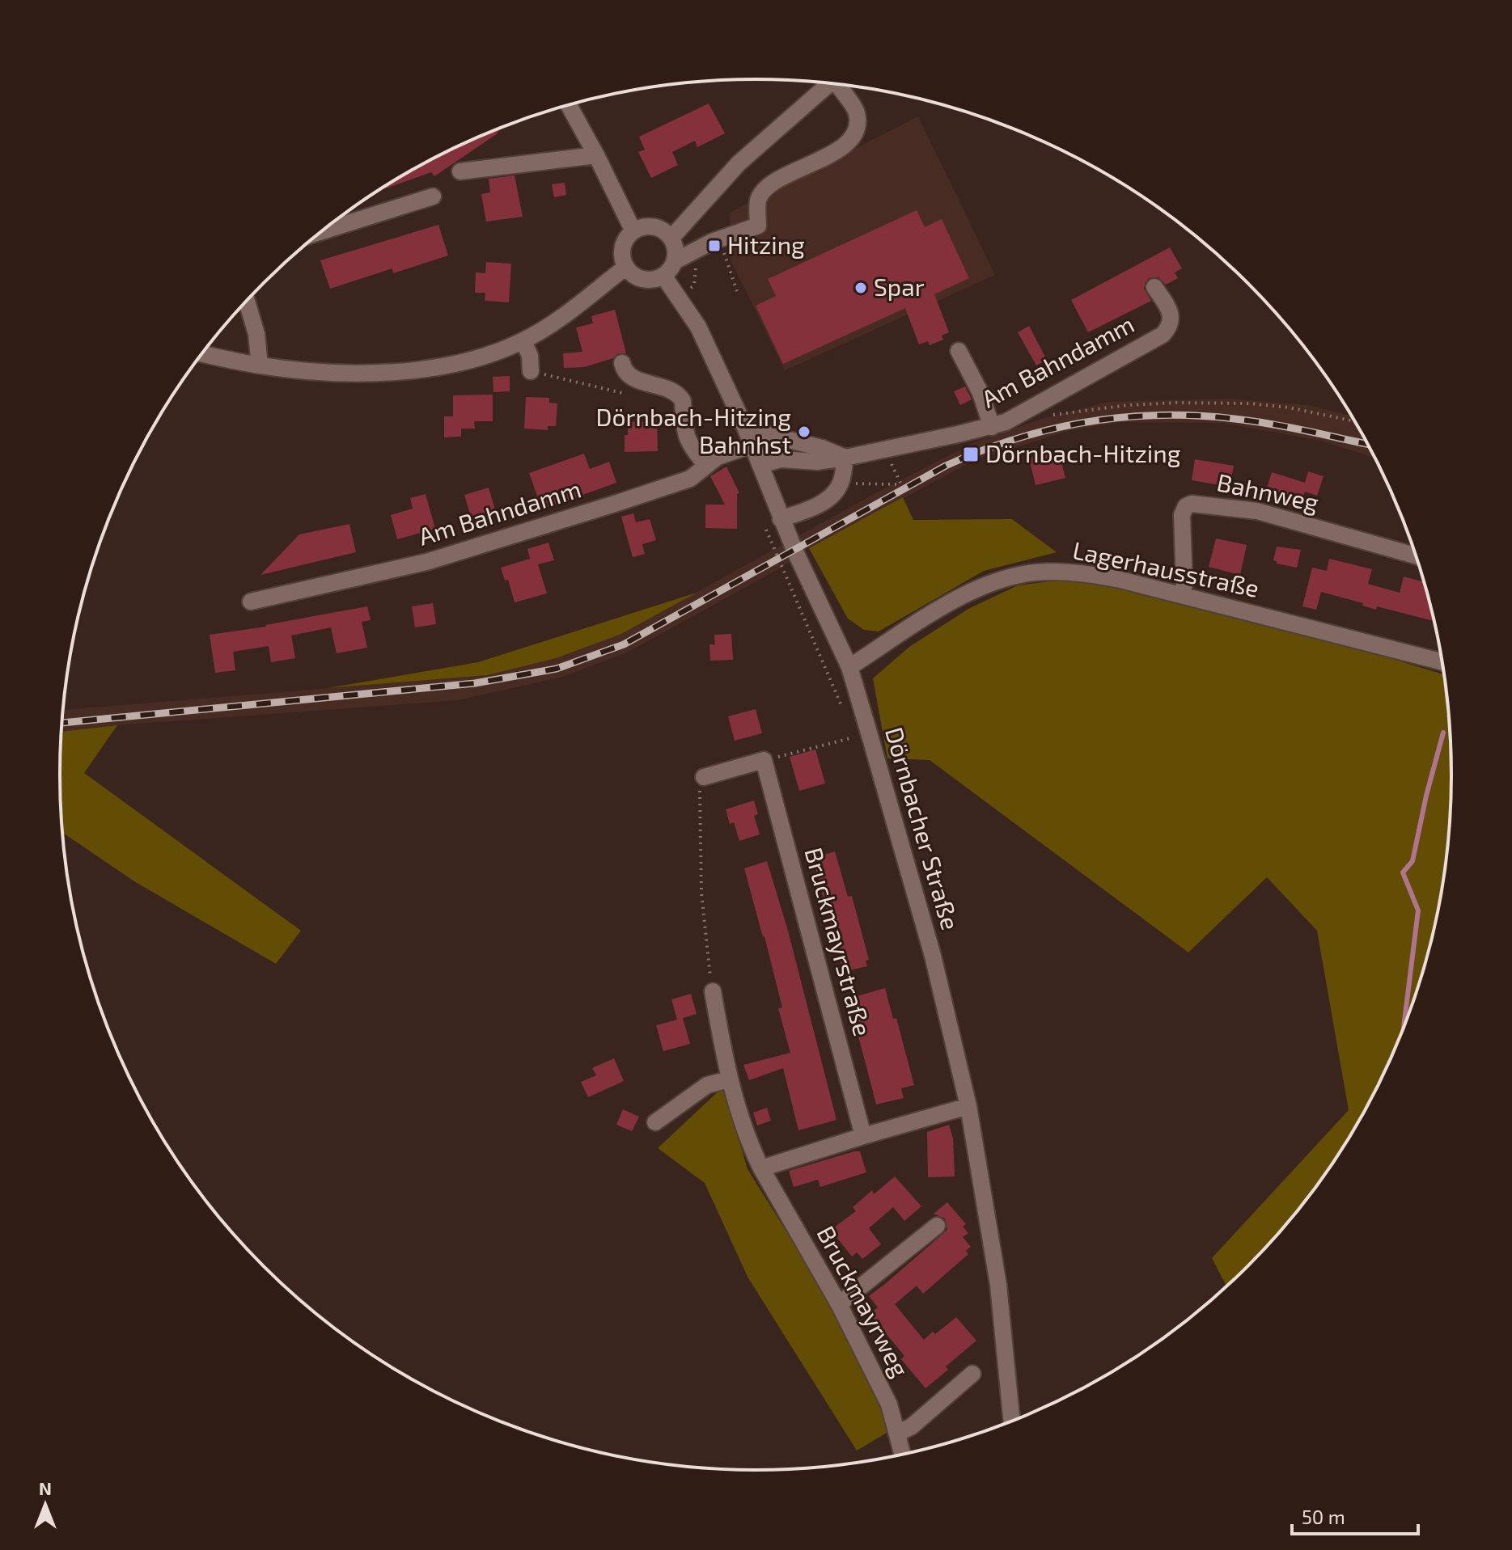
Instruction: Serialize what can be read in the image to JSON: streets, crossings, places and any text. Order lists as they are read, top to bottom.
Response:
{
  "streets": {
    "street": [
      "Am Bahndamm",
      "Bahnweg",
      "Lagerhausstraße",
      "Dörnbacher Straße",
      "Bruckmayrstraße",
      "Bruckmayrweg"
    ]
  },
  "crossings": [
    ["Am Bahndamm", "Dörnbacher Straße"],
    ["Bahnweg", "Lagerhausstraße"],
    ["Lagerhausstraße", "Dörnbacher Straße"]
  ],
  "places": {
    "transit": ["Hitzing", "Dörnbach-Hitzing"],
    "other": ["Spar", "Dörnbach-Hitzing Bahnhst"]
  },
  "scale_bar": "50 m",
  "north": "top"
}
